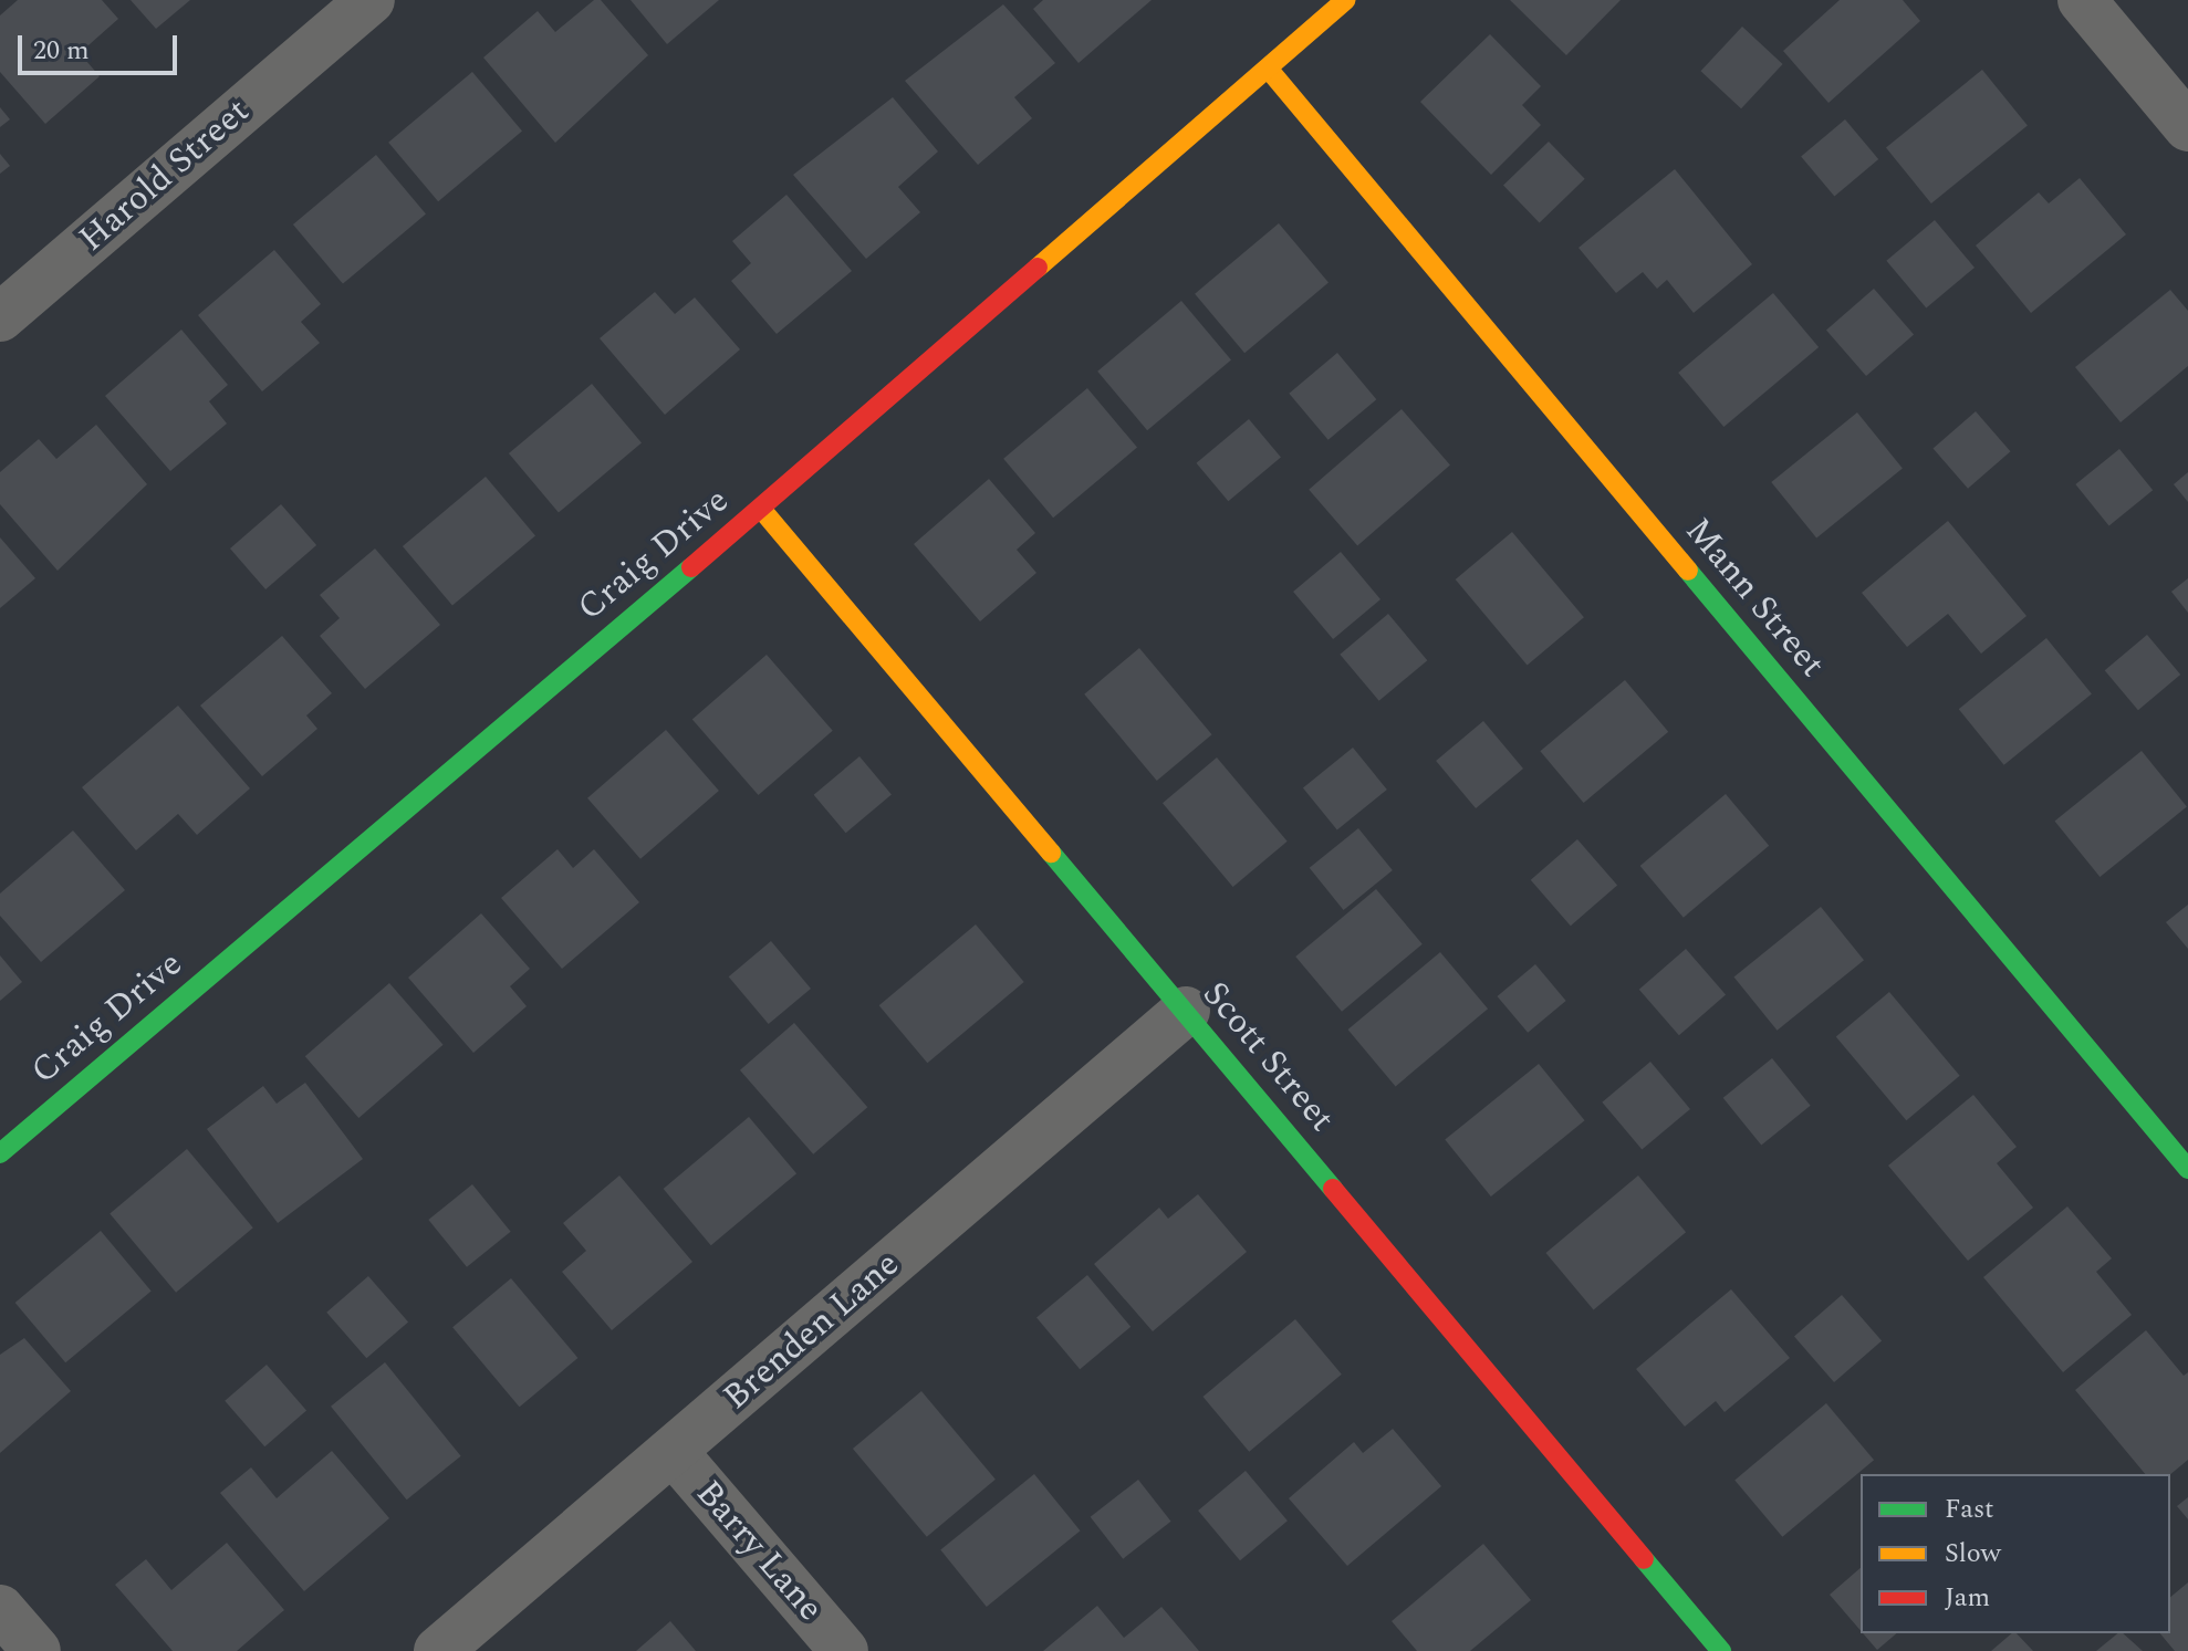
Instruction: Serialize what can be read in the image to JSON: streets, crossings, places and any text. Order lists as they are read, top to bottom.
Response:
{
  "streets": {
    "street": [
      "Harold Street",
      "Craig Drive",
      "Mann Street",
      "Scott Street",
      "Brenden Lane",
      "Barry Lane"
    ]
  },
  "crossings": [
    ["Craig Drive", "Mann Street"],
    ["Craig Drive", "Scott Street"],
    ["Scott Street", "Brenden Lane"],
    ["Brenden Lane", "Barry Lane"]
  ],
  "legend": ["Fast", "Slow", "Jam"],
  "scale_bar": "20 m"
}
